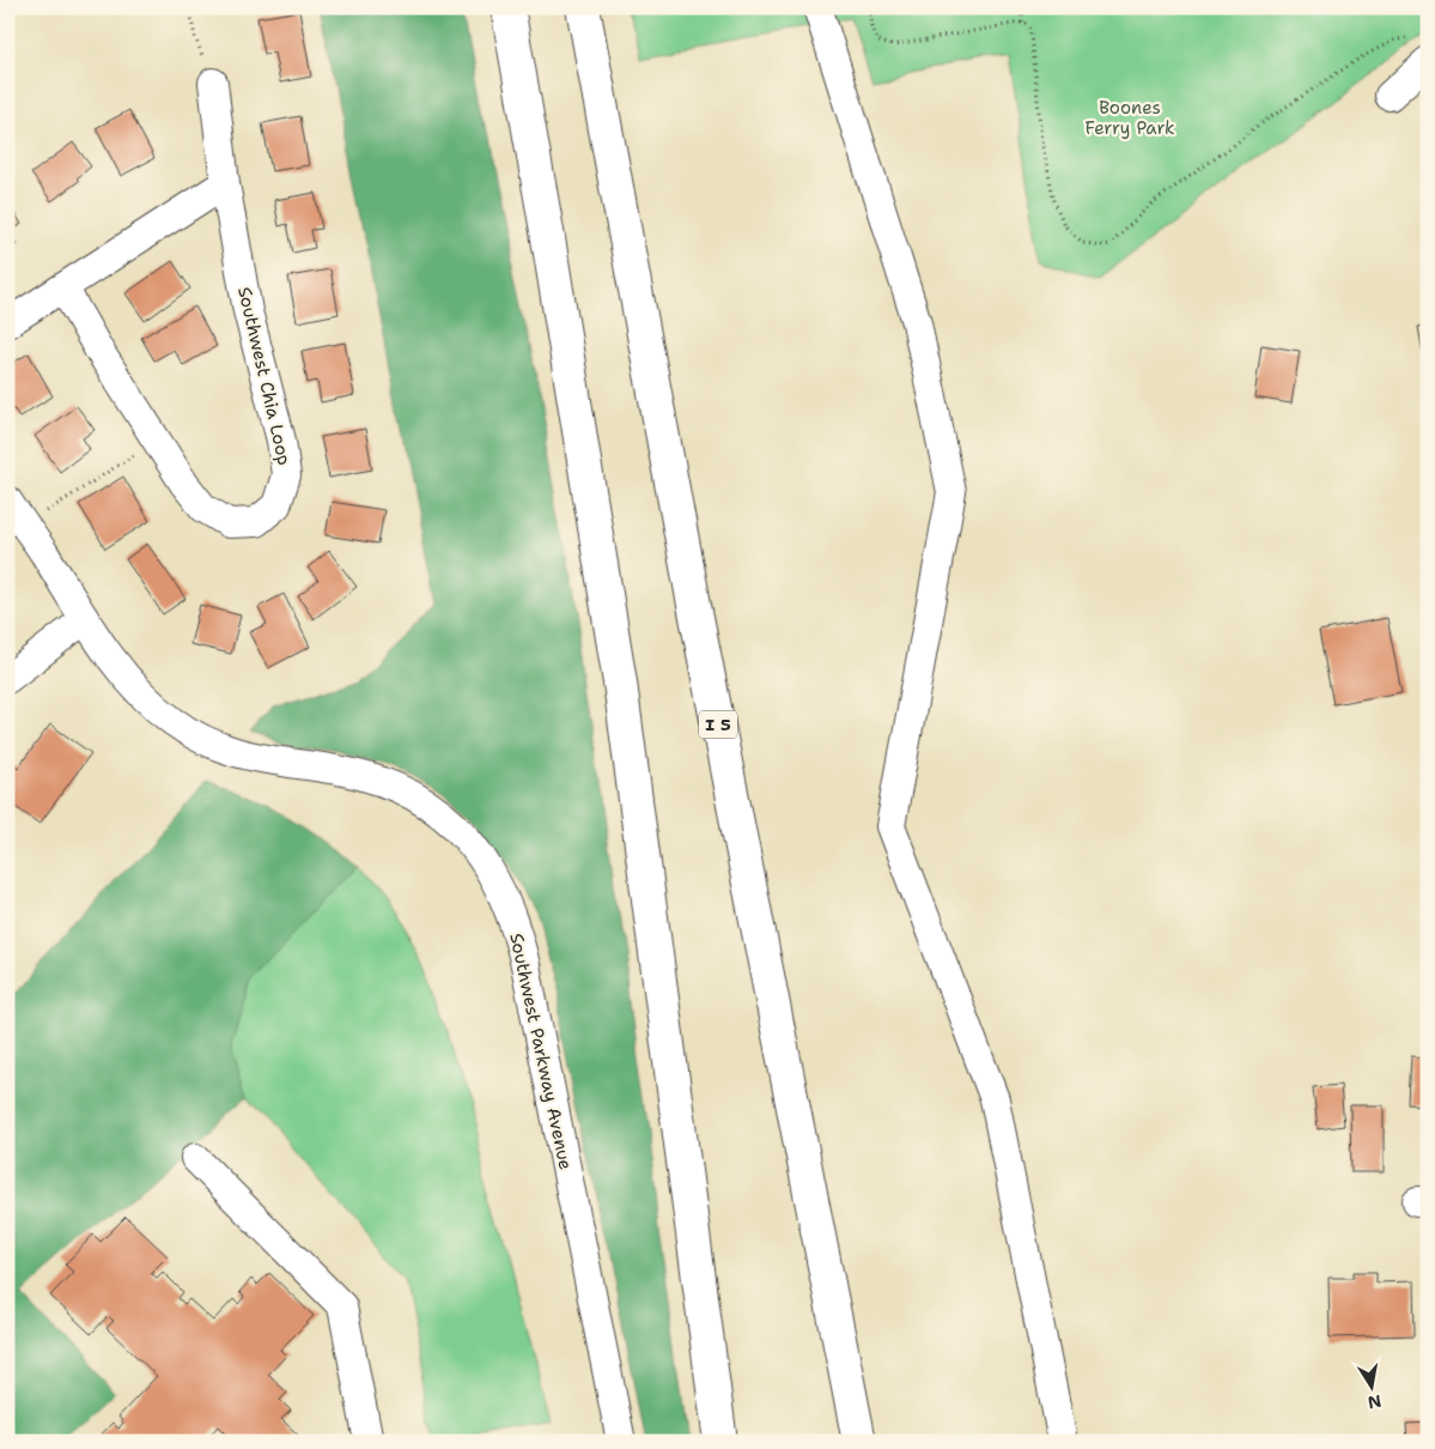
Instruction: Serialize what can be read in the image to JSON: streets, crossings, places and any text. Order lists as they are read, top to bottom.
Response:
{
  "streets": {
    "highway": ["I 5"],
    "street": ["Southwest Chia Loop", "Southwest Parkway Avenue"]
  },
  "parks": ["Boones Ferry Park"],
  "north": "bottom"
}
